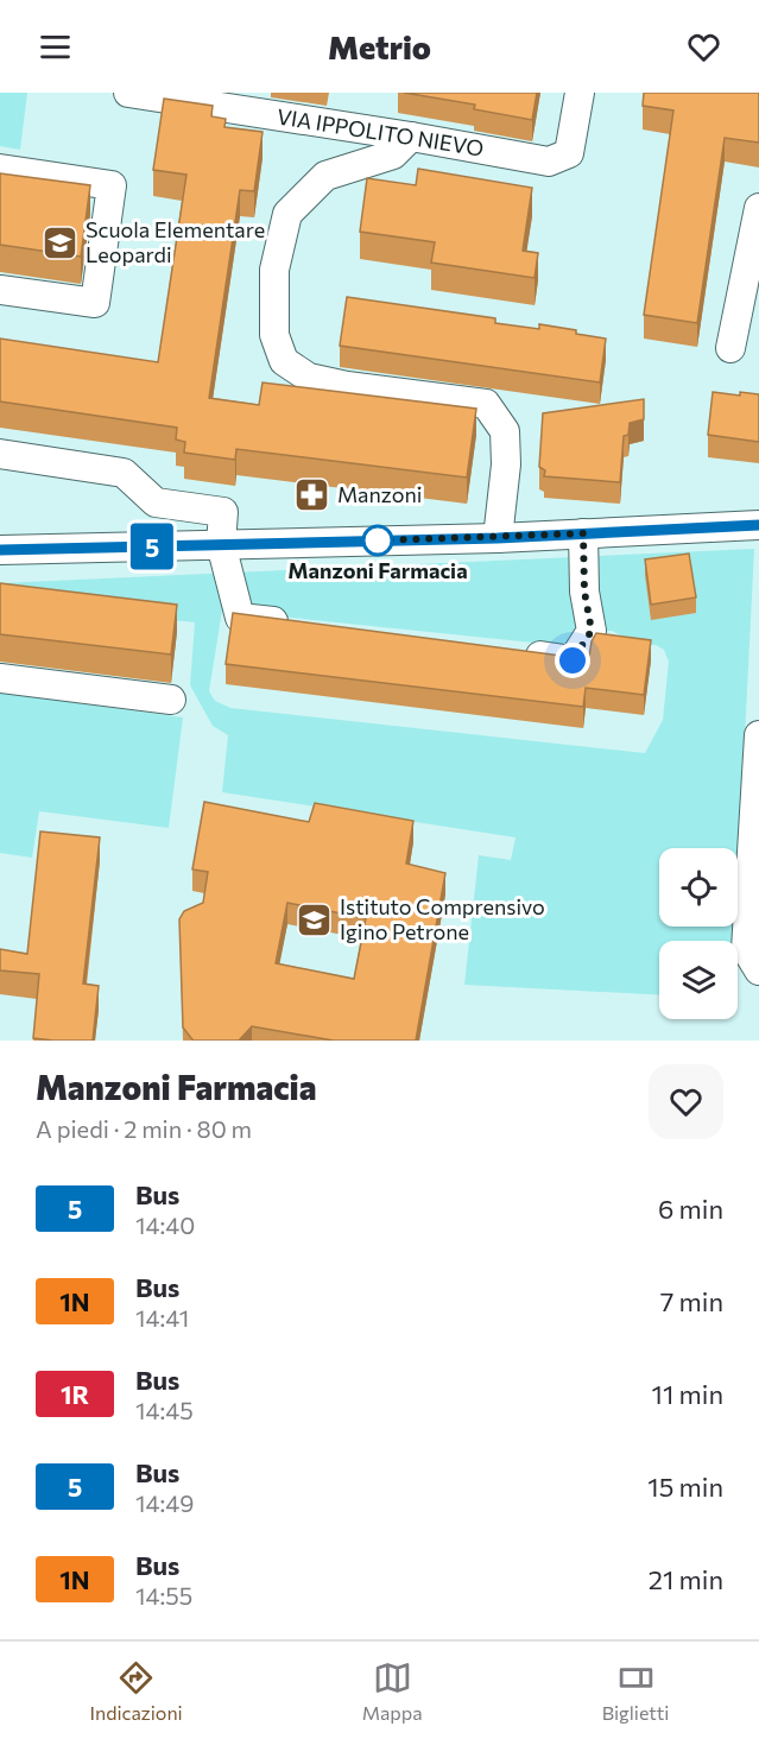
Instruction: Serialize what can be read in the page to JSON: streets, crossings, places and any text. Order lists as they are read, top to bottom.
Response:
{
  "streets": {
    "street": ["VIA IPPOLITO NIEVO"]
  },
  "places": {
    "school or university": ["Scuola Elementare Leopardi", "Istituto Comprensivo Igino Petrone"],
    "pharmacy": ["Manzoni"],
    "other": ["Manzoni Farmacia"]
  },
  "lines": ["bus line 5"],
  "page": {
    "header": "Metrio",
    "on_map": "5",
    "heading": ["Manzoni Farmacia", "A piedi · 2 min · 80 m"],
    "list": [
      {
        "mark": "5",
        "name": "Bus",
        "note": "14:40",
        "value": "6 min"
      },
      {
        "mark": "1N",
        "name": "Bus",
        "note": "14:41",
        "value": "7 min"
      },
      {
        "mark": "1R",
        "name": "Bus",
        "note": "14:45",
        "value": "11 min"
      },
      {
        "mark": "5",
        "name": "Bus",
        "note": "14:49",
        "value": "15 min"
      },
      {
        "mark": "1N",
        "name": "Bus",
        "note": "14:55",
        "value": "21 min"
      }
    ],
    "tabs": ["Indicazioni", "Mappa", "Biglietti"]
  }
}
